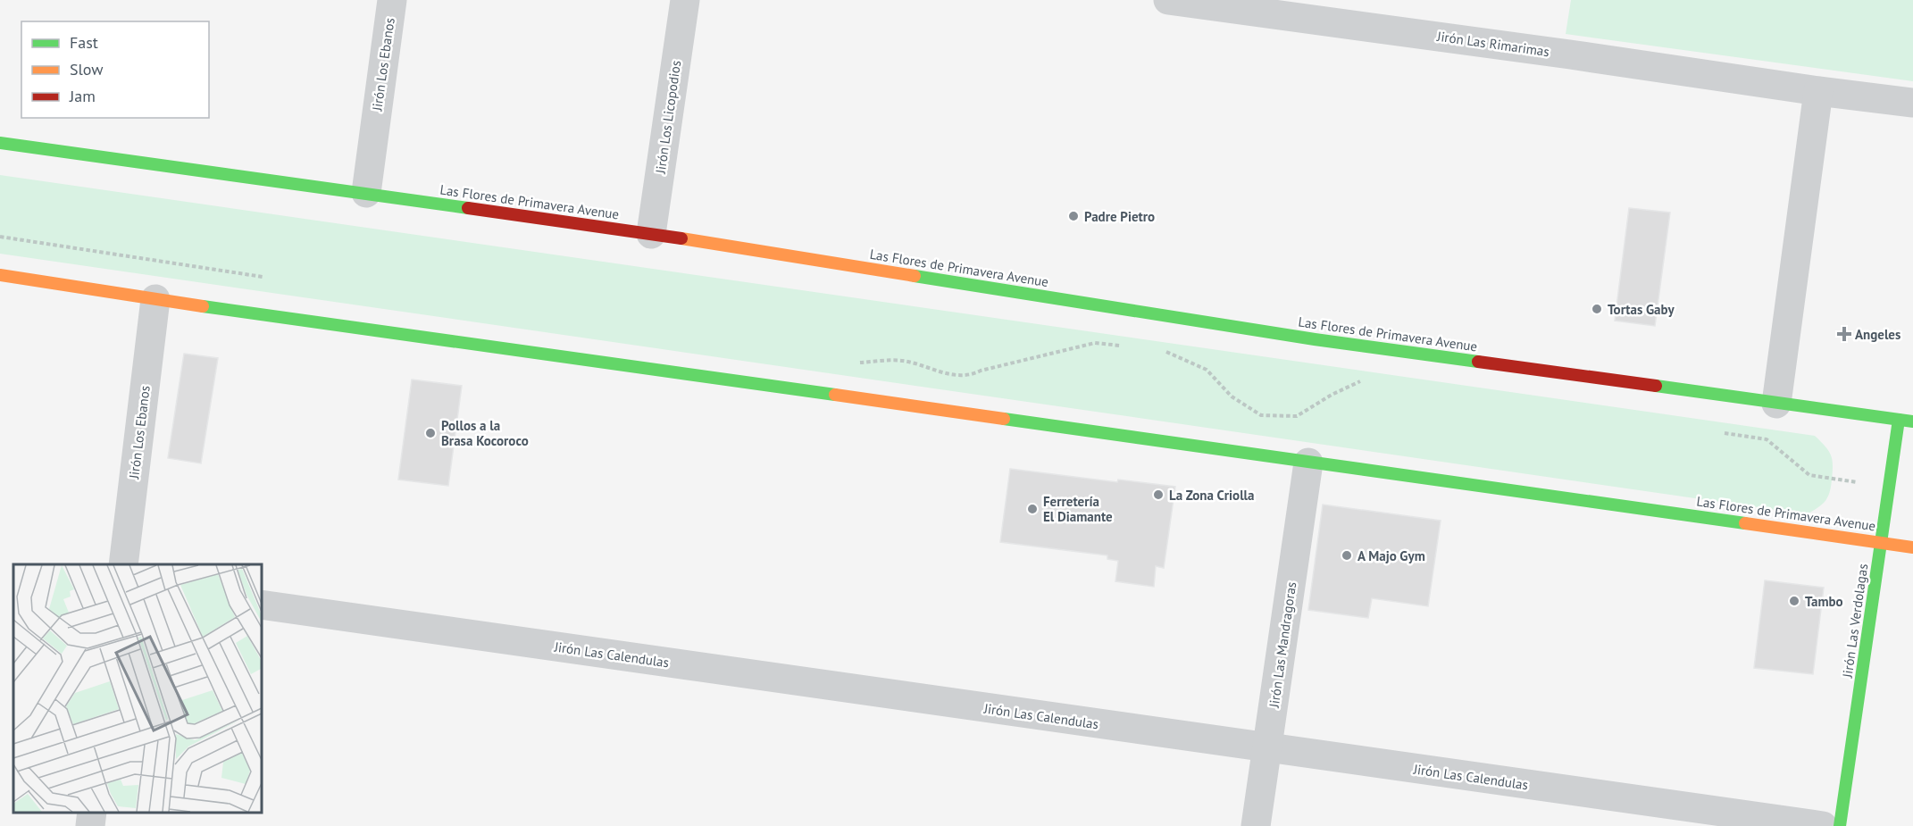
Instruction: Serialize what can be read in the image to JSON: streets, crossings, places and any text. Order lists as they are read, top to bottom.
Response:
{
  "streets": {
    "main road": ["Las Flores de Primavera Avenue", "Jirón Las Verdolagas"],
    "street": [
      "Jirón Las Rimarimas",
      "Jirón Los Ebanos",
      "Jirón Los Licopodios",
      "Jirón Las Mandragoras",
      "Jirón Las Calendulas"
    ]
  },
  "crossings": [
    ["Jirón Los Ebanos", "Las Flores de Primavera Avenue"],
    ["Jirón Los Licopodios", "Las Flores de Primavera Avenue"],
    ["Las Flores de Primavera Avenue", "Jirón Las Verdolagas"],
    ["Las Flores de Primavera Avenue", "Jirón Las Mandragoras"],
    ["Jirón Las Mandragoras", "Jirón Las Calendulas"]
  ],
  "places": {
    "other": [
      "Padre Pietro",
      "Tortas Gaby",
      "Pollos a la Brasa Kocoroco",
      "La Zona Criolla",
      "Ferretería El Diamante",
      "A Majo Gym",
      "Tambo"
    ],
    "health": ["Angeles"]
  },
  "legend": ["Fast", "Slow", "Jam"]
}
